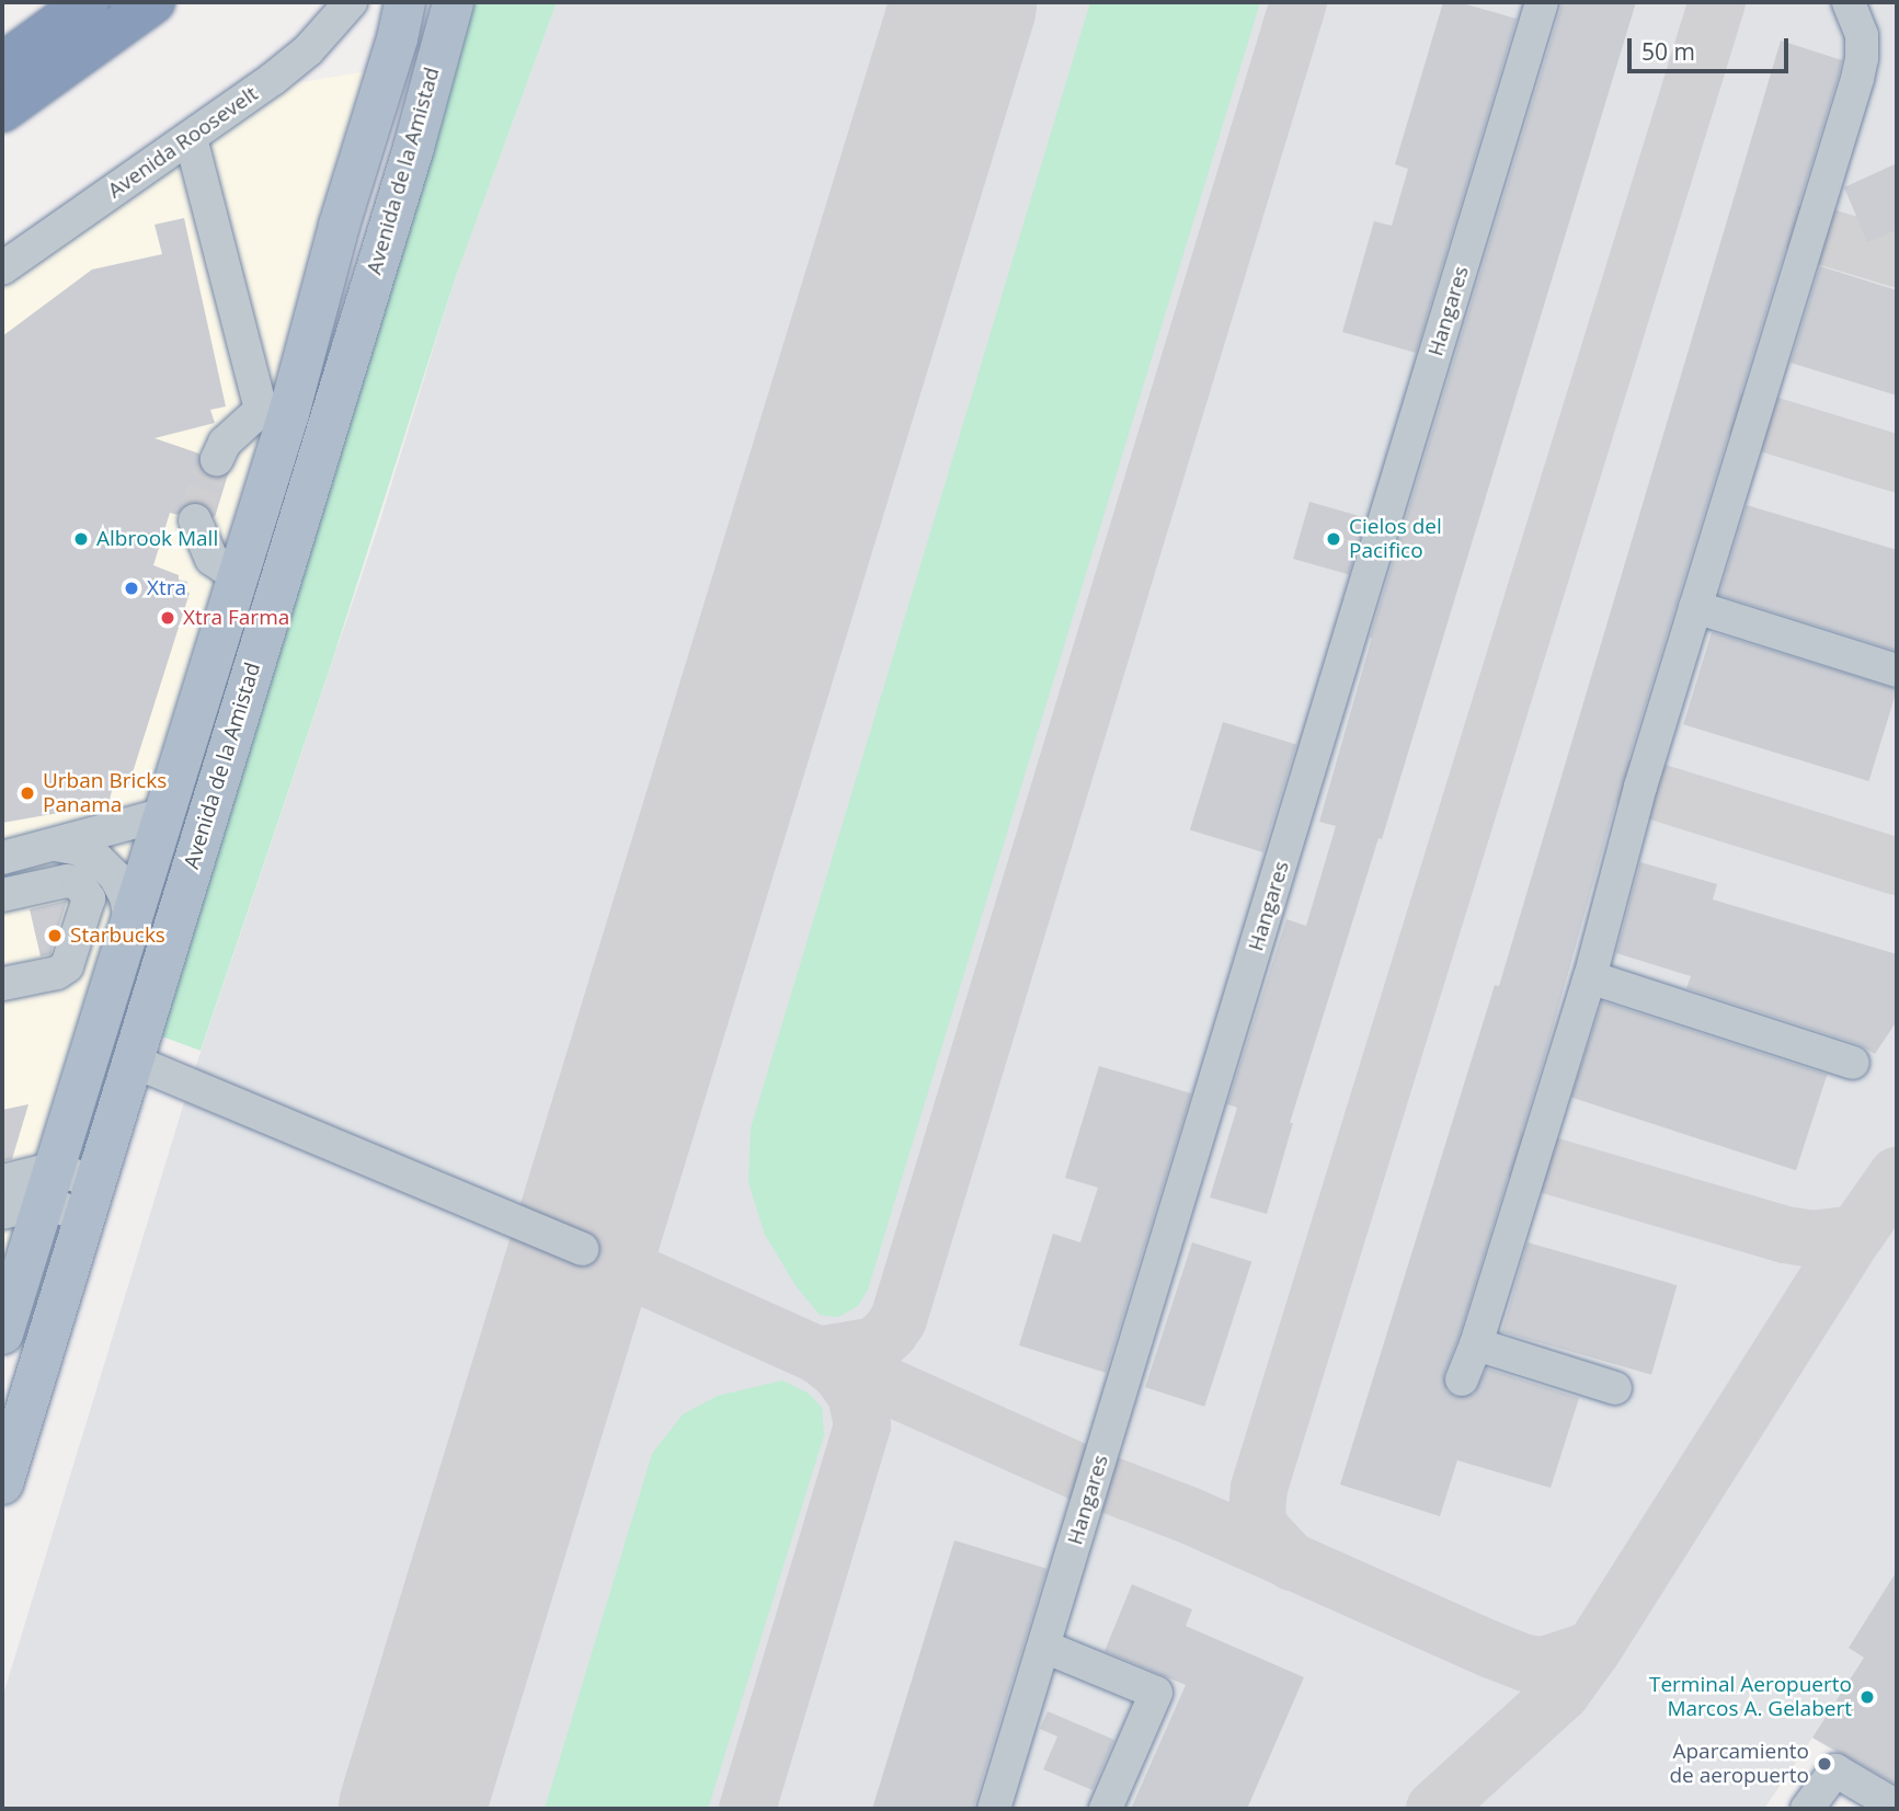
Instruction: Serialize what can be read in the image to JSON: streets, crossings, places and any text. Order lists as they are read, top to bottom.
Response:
{
  "streets": {
    "main road": ["Avenida de la Amistad"],
    "lane": ["Avenida Roosevelt", "Hangares"]
  },
  "places": [
    "Albrook Mall",
    "Cielos del Pacifico",
    "Xtra",
    "Xtra Farma",
    "Urban Bricks Panama",
    "Starbucks",
    "Terminal Aeropuerto Marcos A. Gelabert",
    "Aparcamiento de aeropuerto"
  ],
  "scale_bar": "50 m"
}
